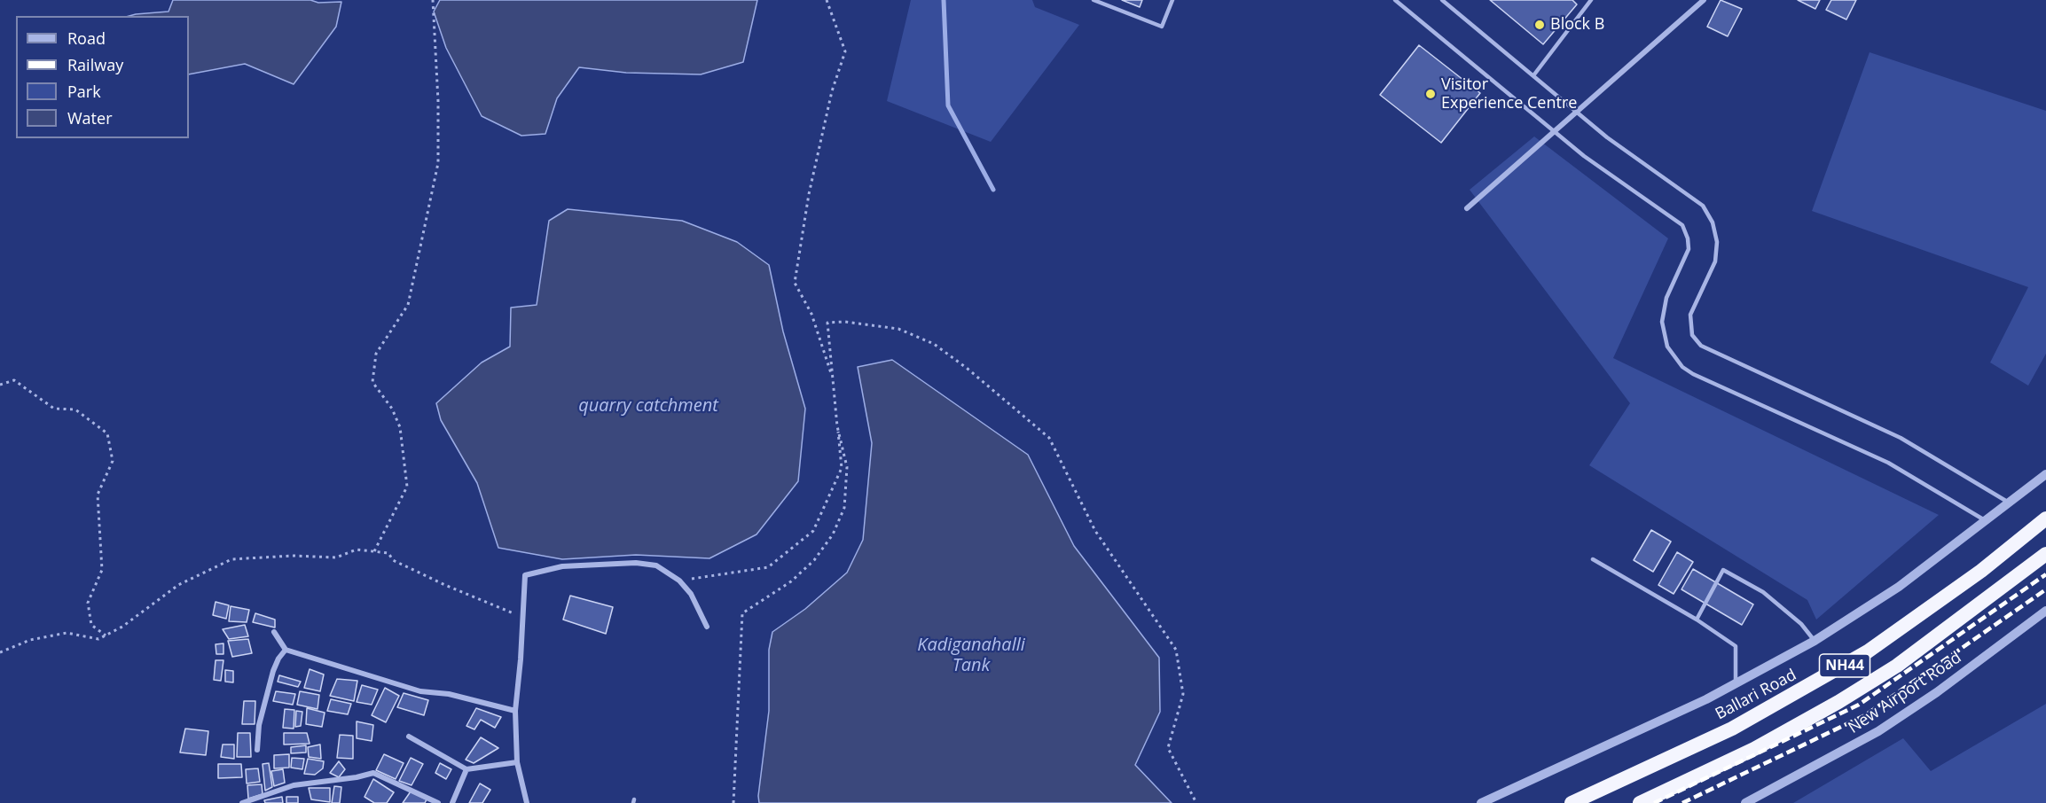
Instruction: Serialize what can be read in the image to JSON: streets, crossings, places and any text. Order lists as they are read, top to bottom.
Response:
{
  "streets": {
    "highway": ["NH44", "Ballari Road"],
    "street": ["New Airport Road"]
  },
  "water": ["quarry catchment", "Kadiganahalli Tank"],
  "places": ["Block B", "Visitor Experience Centre"],
  "legend": [
    "Road",
    "Railway",
    "Park",
    "Water"
  ]
}
